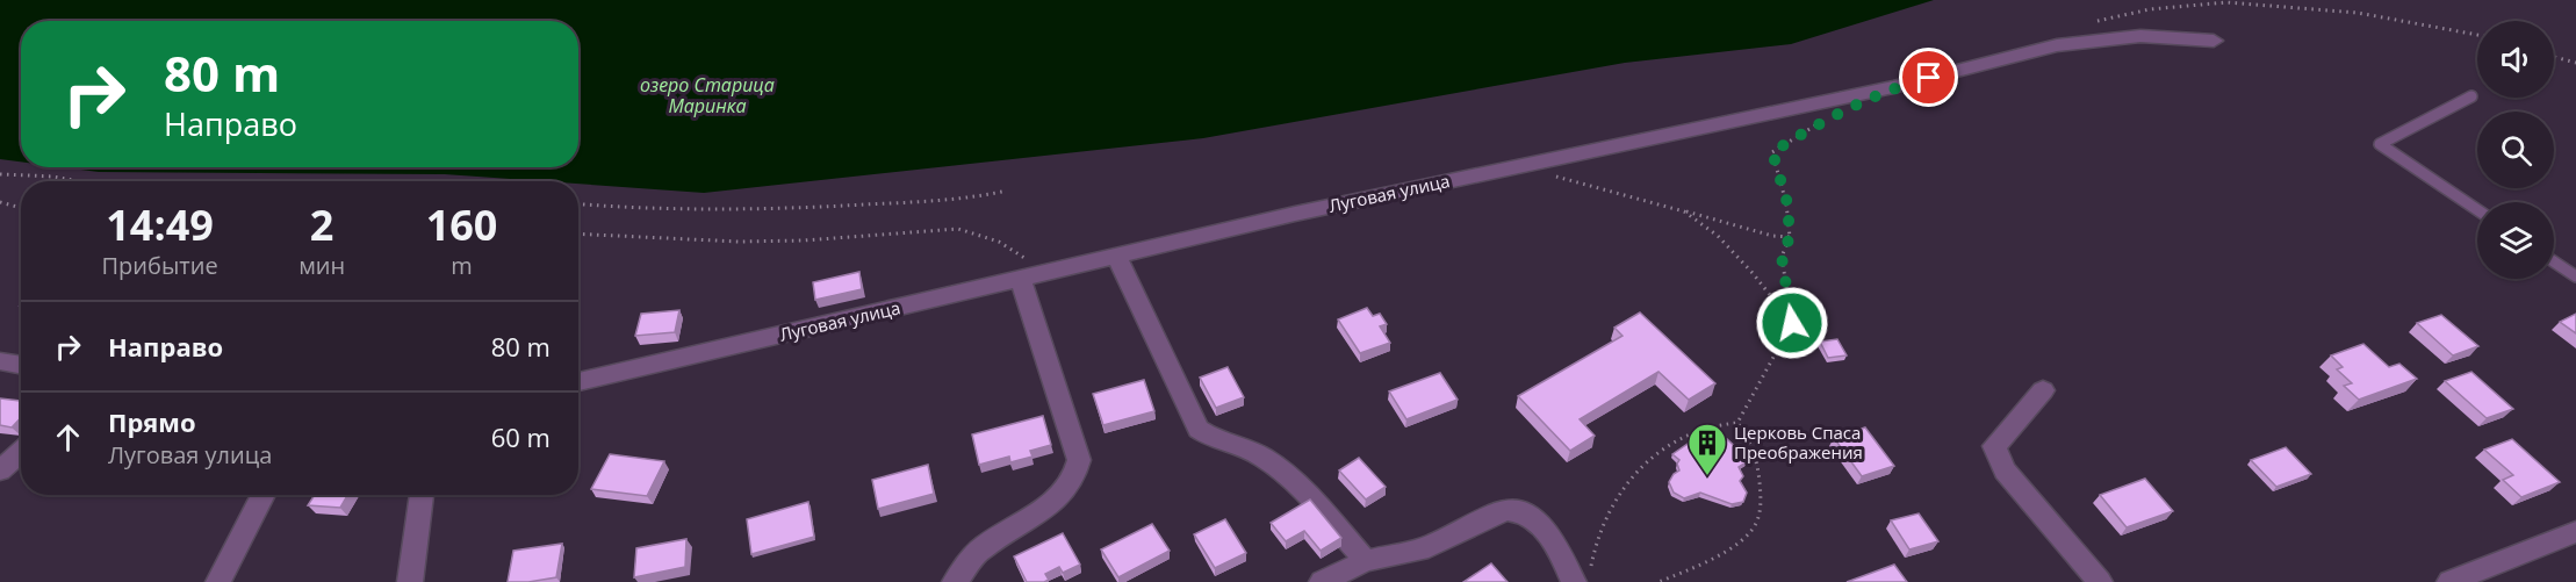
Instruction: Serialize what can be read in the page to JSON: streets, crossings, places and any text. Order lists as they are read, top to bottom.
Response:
{
  "streets": {
    "street": ["Луговая улица"]
  },
  "water": ["озеро Старица Маринка"],
  "places": {
    "building": ["Церковь Спаса Преображения"]
  },
  "page": {
    "turn": ["80 m", "Направо"],
    "eta": [
      "14:49",
      "Прибытие",
      "2",
      "мин",
      "160",
      "m"
    ],
    "list": [
      {
        "name": "Направо",
        "value": "80 m"
      },
      {
        "name": "Прямо",
        "note": "Луговая улица",
        "value": "60 m"
      }
    ]
  }
}
